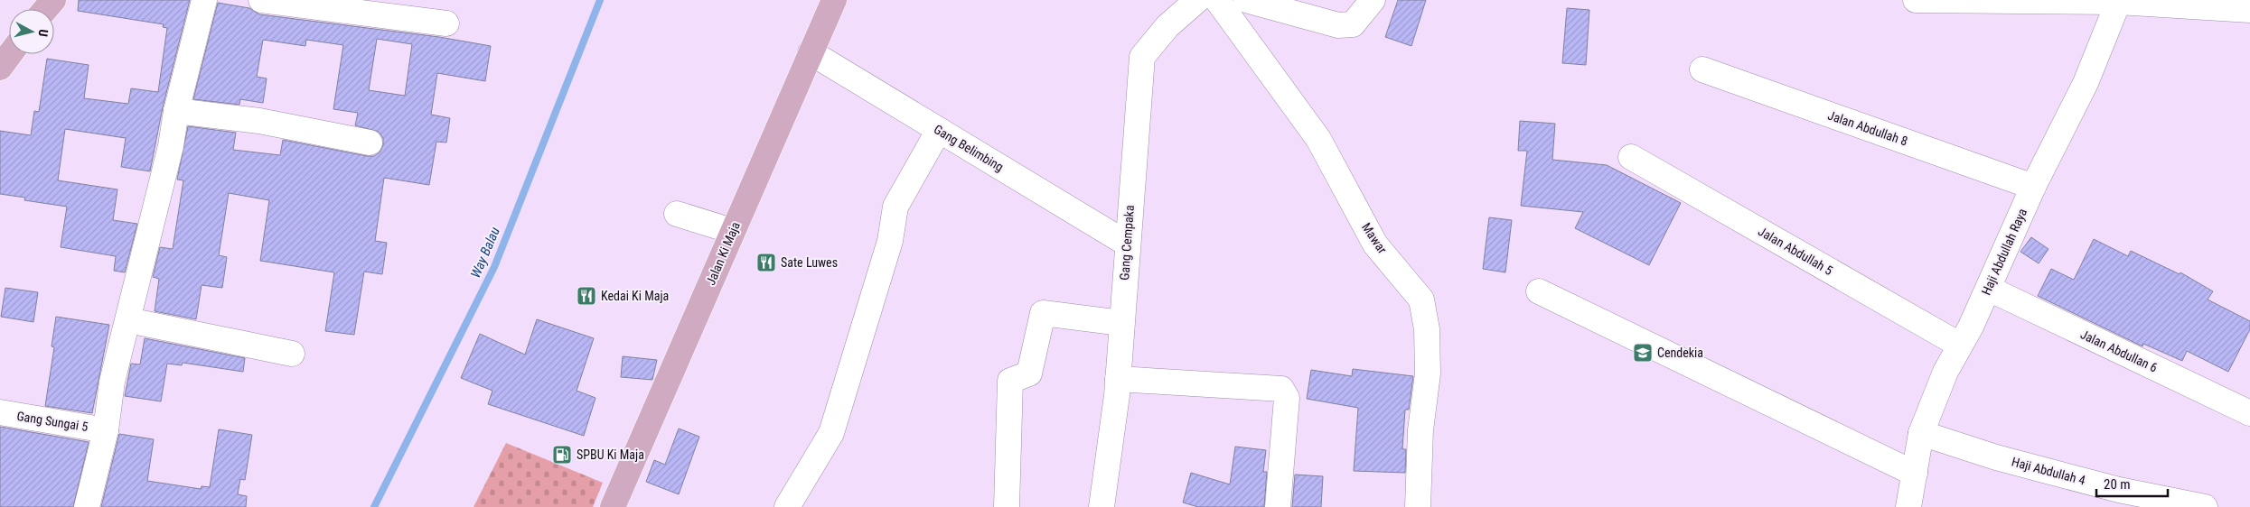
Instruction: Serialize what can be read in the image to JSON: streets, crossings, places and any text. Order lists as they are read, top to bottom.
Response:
{
  "streets": {
    "main road": ["Jalan Ki Maja"],
    "street": [
      "Jalan Abdullah 8",
      "Gang Belimbing",
      "Mawar",
      "Gang Cempaka",
      "Jalan Abdullah 5",
      "Haji Abdullah Raya",
      "Jalan Abdullan 6",
      "Gang Sungai 5",
      "Haji Abdullah 4"
    ]
  },
  "crossings": [
    ["Jalan Abdullah 8", "Haji Abdullah Raya"],
    ["Gang Belimbing", "Gang Cempaka"],
    ["Gang Belimbing", "Jalan Ki Maja"],
    ["Jalan Abdullah 5", "Haji Abdullah Raya"],
    ["Haji Abdullah Raya", "Jalan Abdullan 6"],
    ["Haji Abdullah Raya", "Haji Abdullah 4"]
  ],
  "water": ["Way Balau"],
  "places": {
    "restaurant": ["Sate Luwes", "Kedai Ki Maja"],
    "school or university": ["Cendekia"],
    "fuel station": ["SPBU Ki Maja"]
  },
  "scale_bar": "20 m",
  "north": "right"
}
